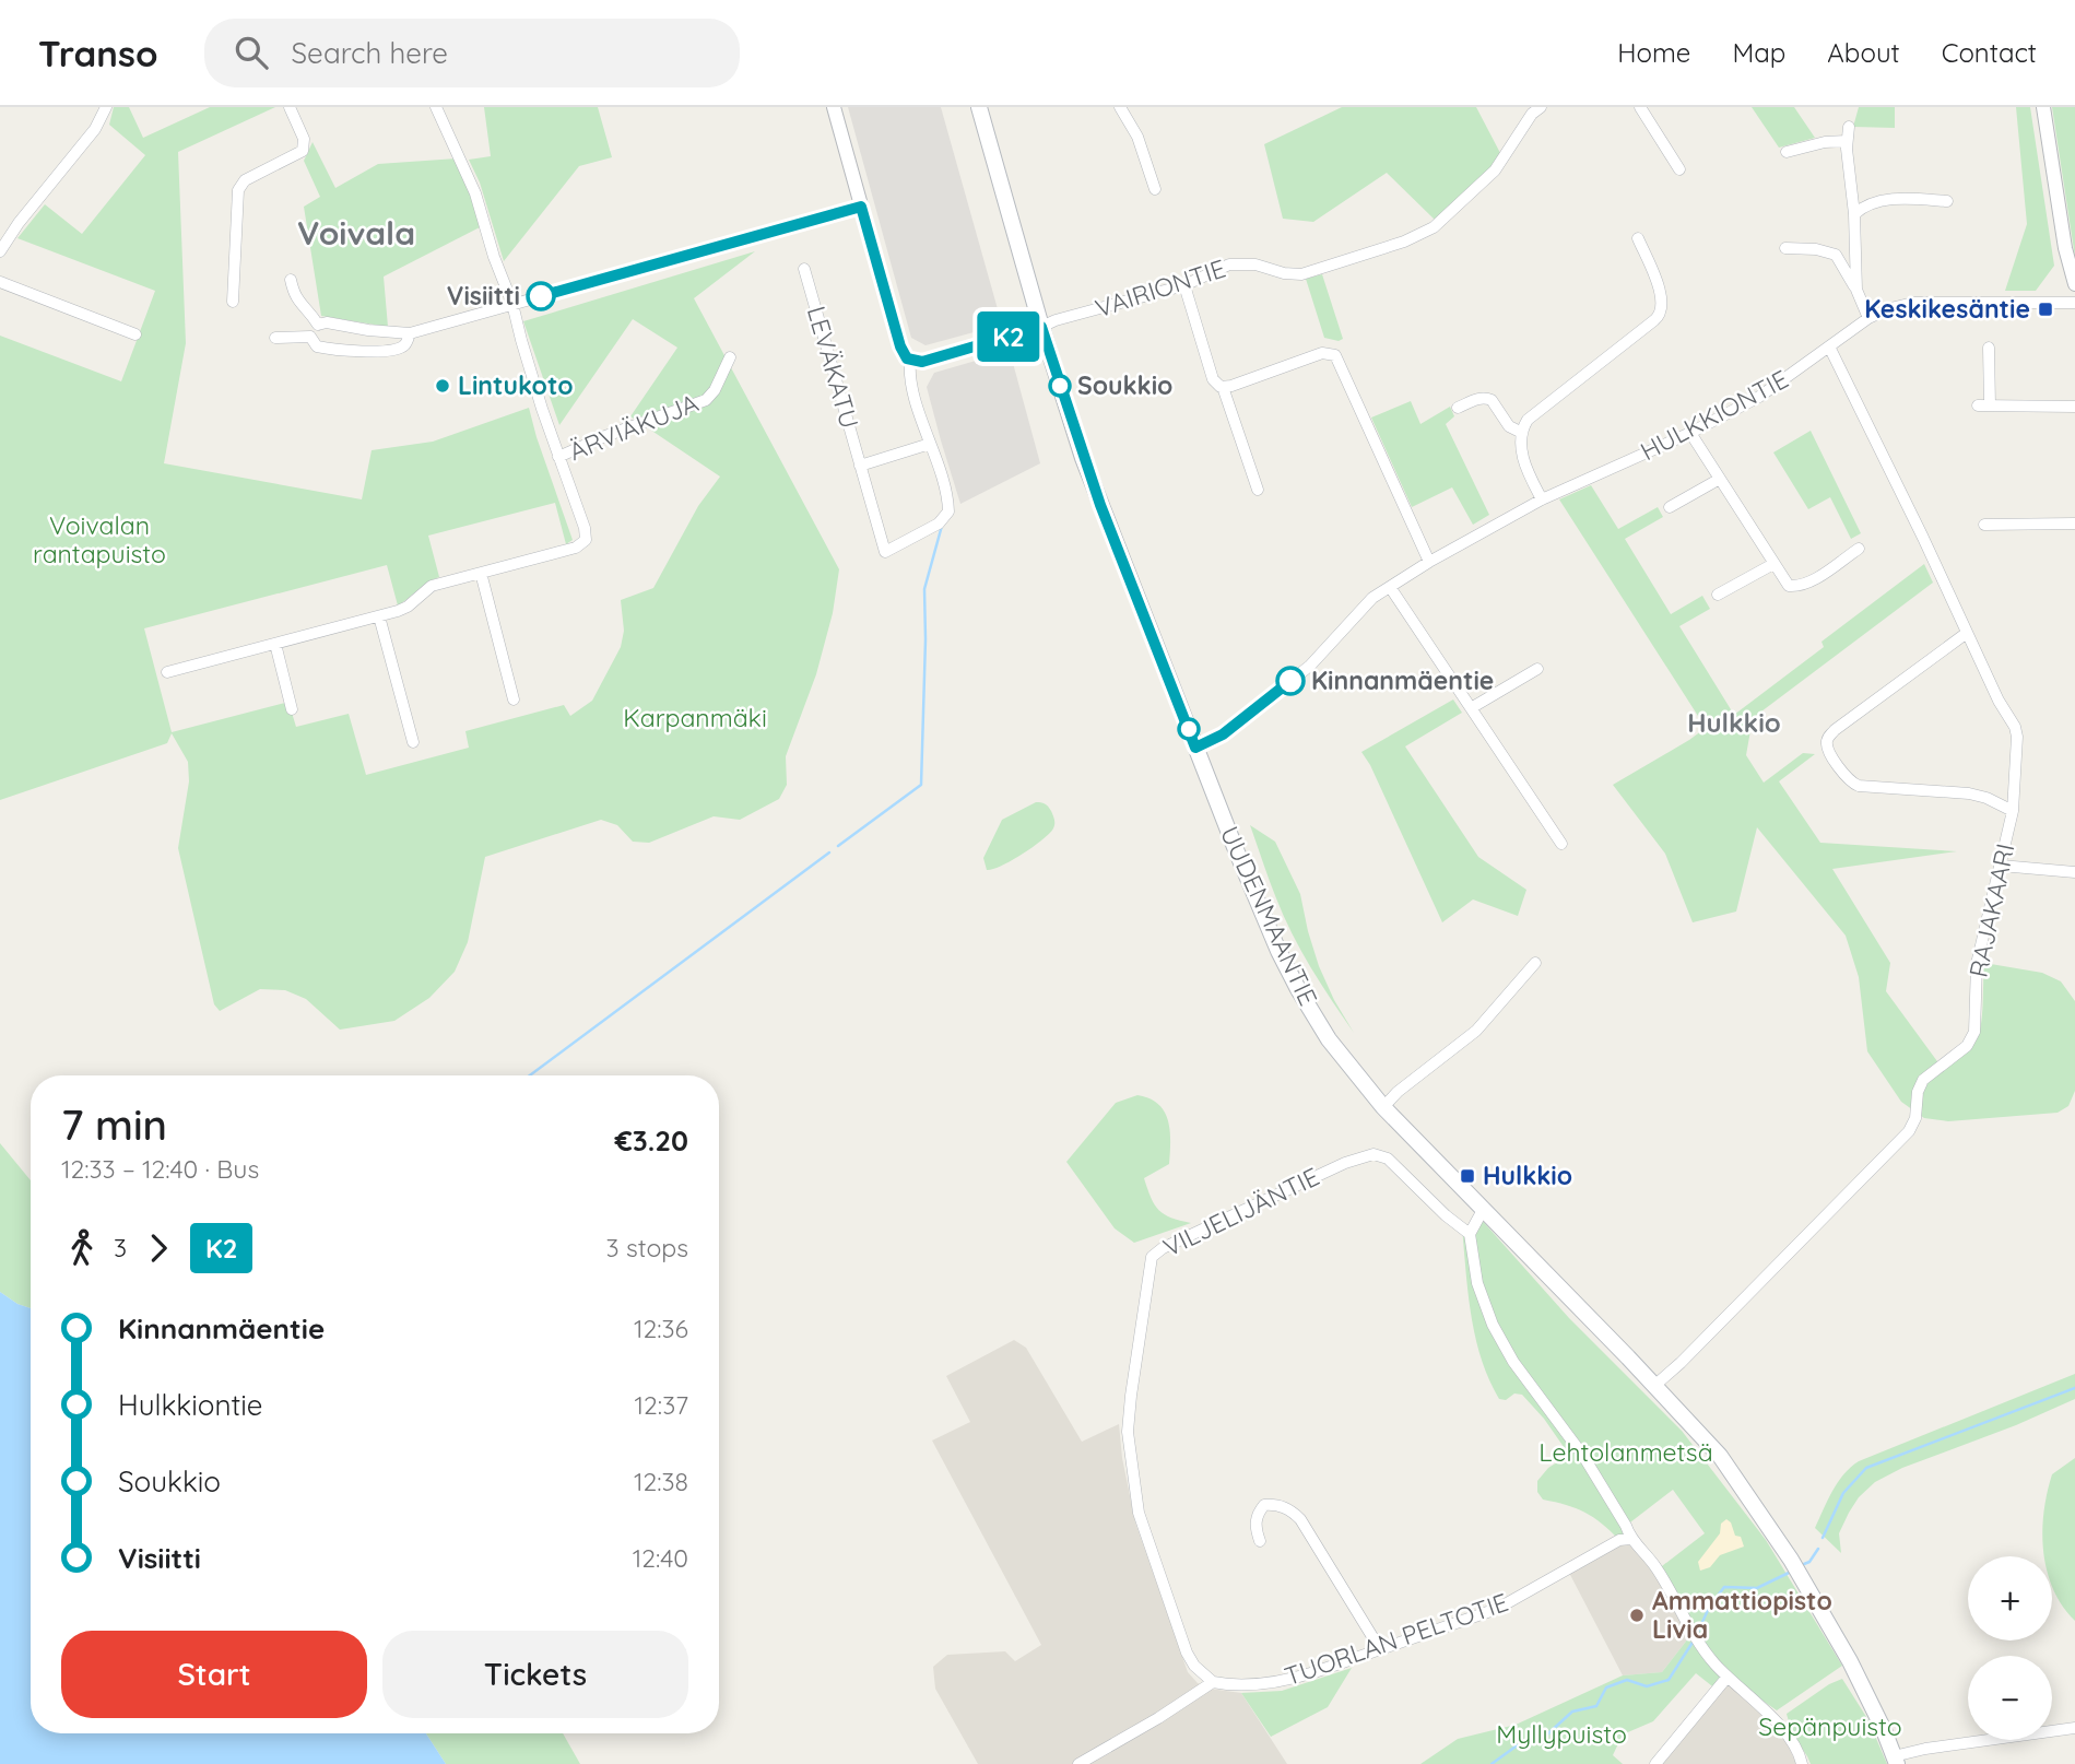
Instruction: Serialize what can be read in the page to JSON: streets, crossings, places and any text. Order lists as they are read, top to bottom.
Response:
{
  "streets": {
    "main road": ["UUDENMAANTIE"],
    "street": [
      "VAIRIONTIE",
      "LEVÄKATU",
      "HULKKIONTIE",
      "ÄRVIÄKUJA",
      "RAJAKAARI",
      "VILJELIJÄNTIE",
      "TUORLAN PELTOTIE"
    ]
  },
  "crossings": [
    ["VAIRIONTIE", "UUDENMAANTIE"],
    ["HULKKIONTIE", "RAJAKAARI"],
    ["HULKKIONTIE", "UUDENMAANTIE"],
    ["RAJAKAARI", "UUDENMAANTIE"],
    ["VILJELIJÄNTIE", "TUORLAN PELTOTIE"]
  ],
  "districts": ["Voivala", "Hulkkio"],
  "parks": [
    "Voivalan rantapuisto",
    "Karpanmäki",
    "Lehtolanmetsä",
    "Sepänpuisto",
    "Myllypuisto"
  ],
  "places": {
    "other": [
      "Visiitti",
      "Lintukoto",
      "Soukkio",
      "Kinnanmäentie",
      "Ammattiopisto Livia"
    ],
    "transit": ["Keskikesäntie", "Hulkkio"]
  },
  "lines": ["bus line K2"],
  "page": {
    "header": "Transo",
    "search": "Search here",
    "nav": [
      "Home",
      "Map",
      "About",
      "Contact"
    ],
    "on_map": "K2",
    "heading": ["7 min", "12:33 – 12:40 · Bus", "€3.20"],
    "legs": ["3", "K2", "3 stops"],
    "list": [
      {
        "name": "Kinnanmäentie",
        "value": "12:36"
      },
      {
        "name": "Hulkkiontie",
        "value": "12:37"
      },
      {
        "name": "Soukkio",
        "value": "12:38"
      },
      {
        "name": "Visiitti",
        "value": "12:40"
      }
    ],
    "map_buttons": ["+", "−"],
    "buttons": ["Start", "Tickets"]
  }
}
